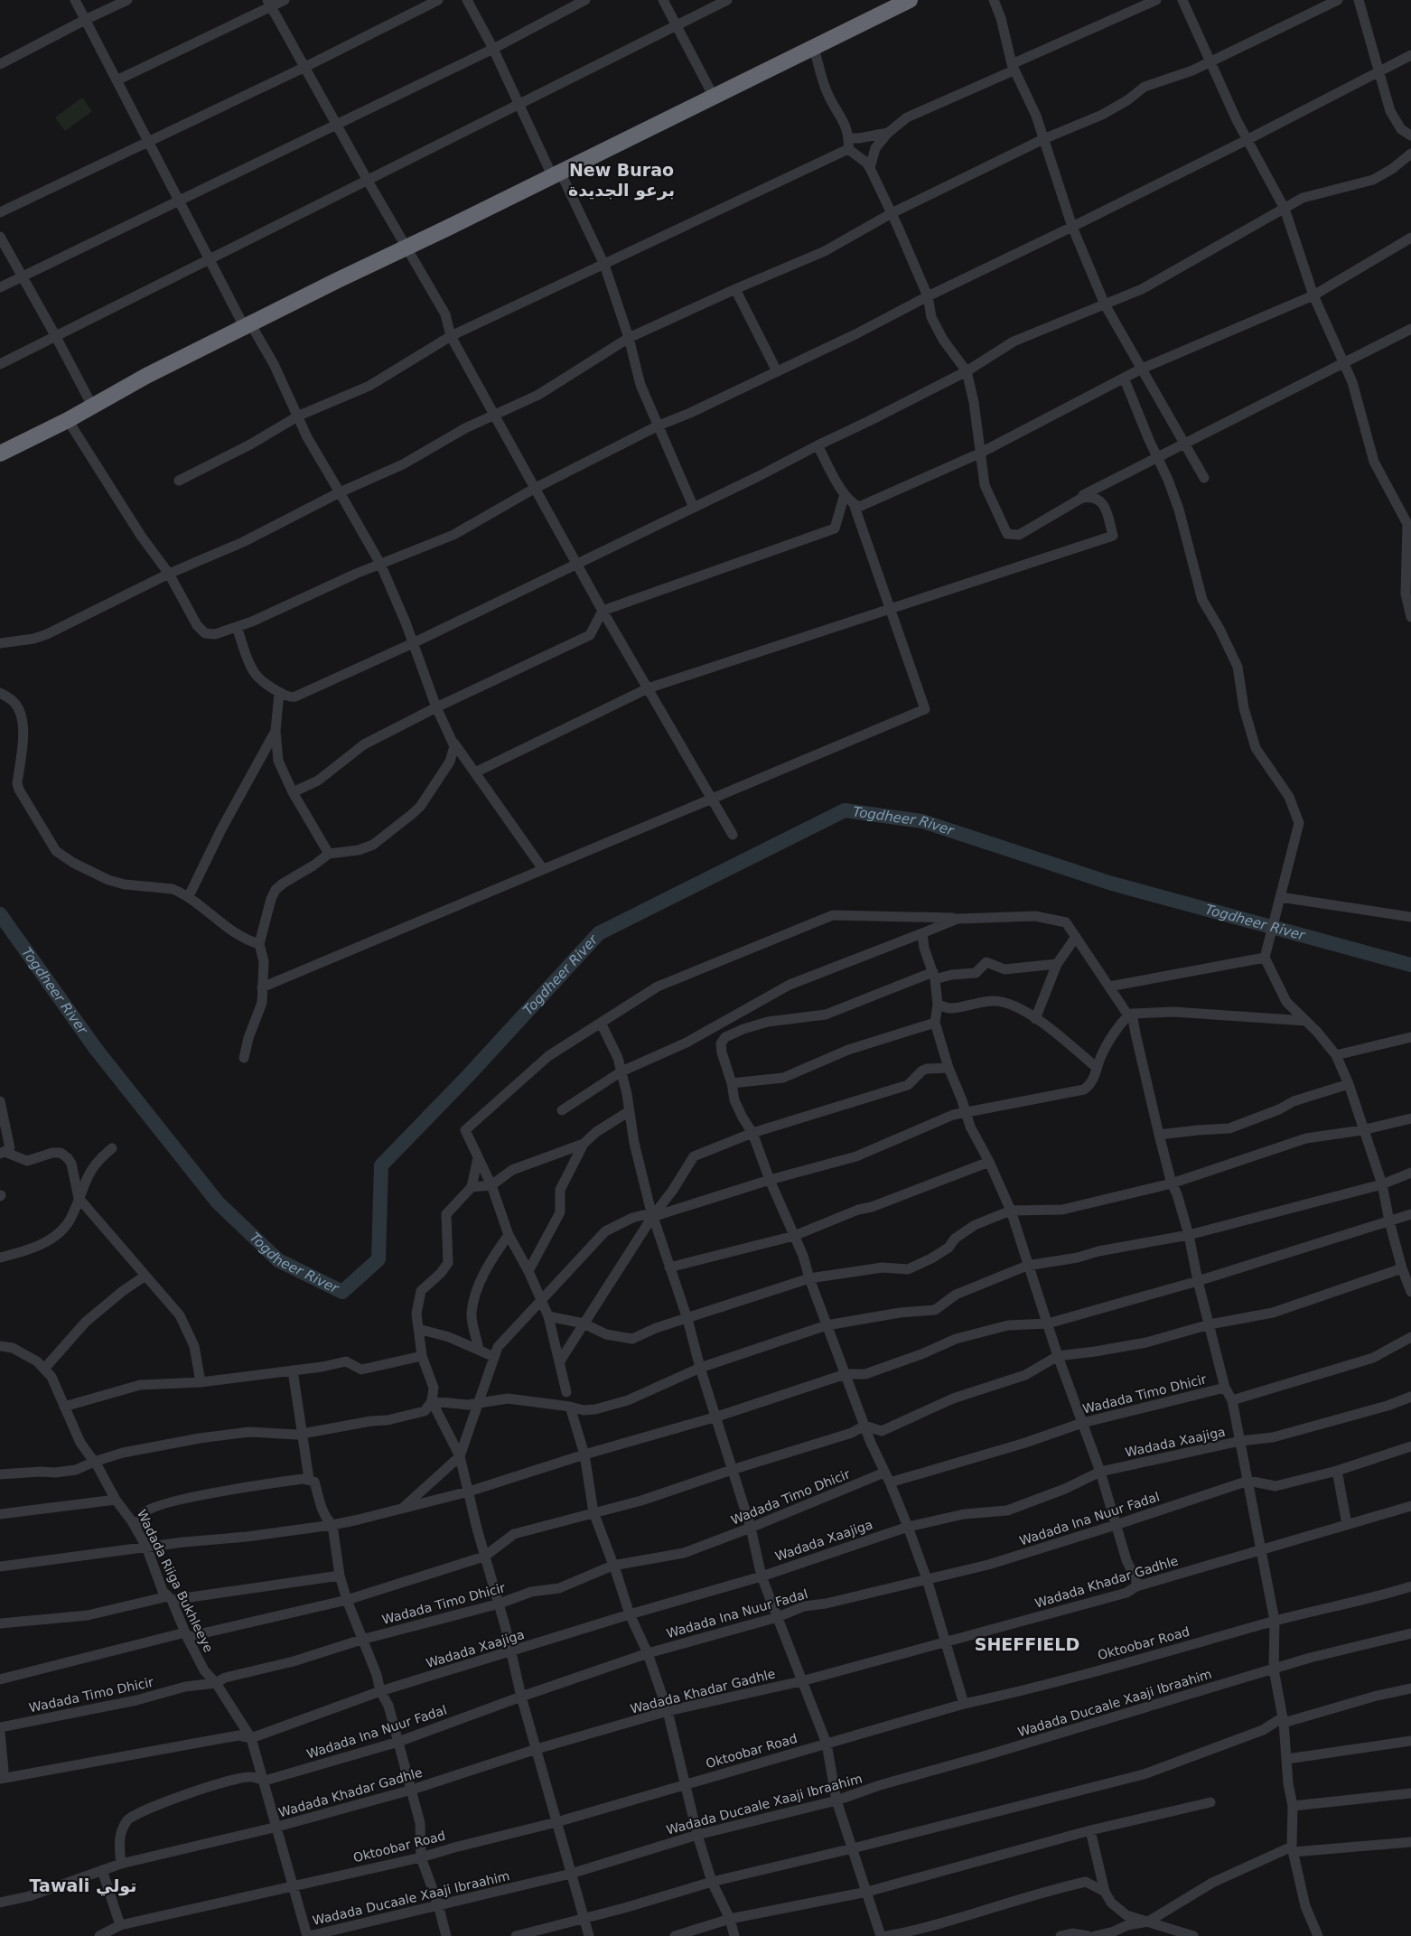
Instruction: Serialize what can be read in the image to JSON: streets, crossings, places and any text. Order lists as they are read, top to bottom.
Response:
{
  "streets": {
    "street": [
      "Wadada Timo Dhicir",
      "Wadada Xaajiga",
      "Wadada Ina Nuur Fadal",
      "Wadada Riiga Bukhleeye",
      "Wadada Khadar Gadhle",
      "Oktoobar Road",
      "Wadada Ducaale Xaaji Ibraahim"
    ]
  },
  "crossings": [
    ["Wadada Timo Dhicir", "Wadada Riiga Bukhleeye"],
    ["Wadada Xaajiga", "Wadada Riiga Bukhleeye"],
    ["Wadada Ina Nuur Fadal", "Wadada Riiga Bukhleeye"],
    ["Wadada Riiga Bukhleeye", "Wadada Khadar Gadhle"],
    ["Wadada Riiga Bukhleeye", "Oktoobar Road"],
    ["Wadada Riiga Bukhleeye", "Wadada Ducaale Xaaji Ibraahim"]
  ],
  "districts": ["New Burao برعو الجديدة", "SHEFFIELD", "Tawali تولي"],
  "water": ["Togdheer River"]
}
